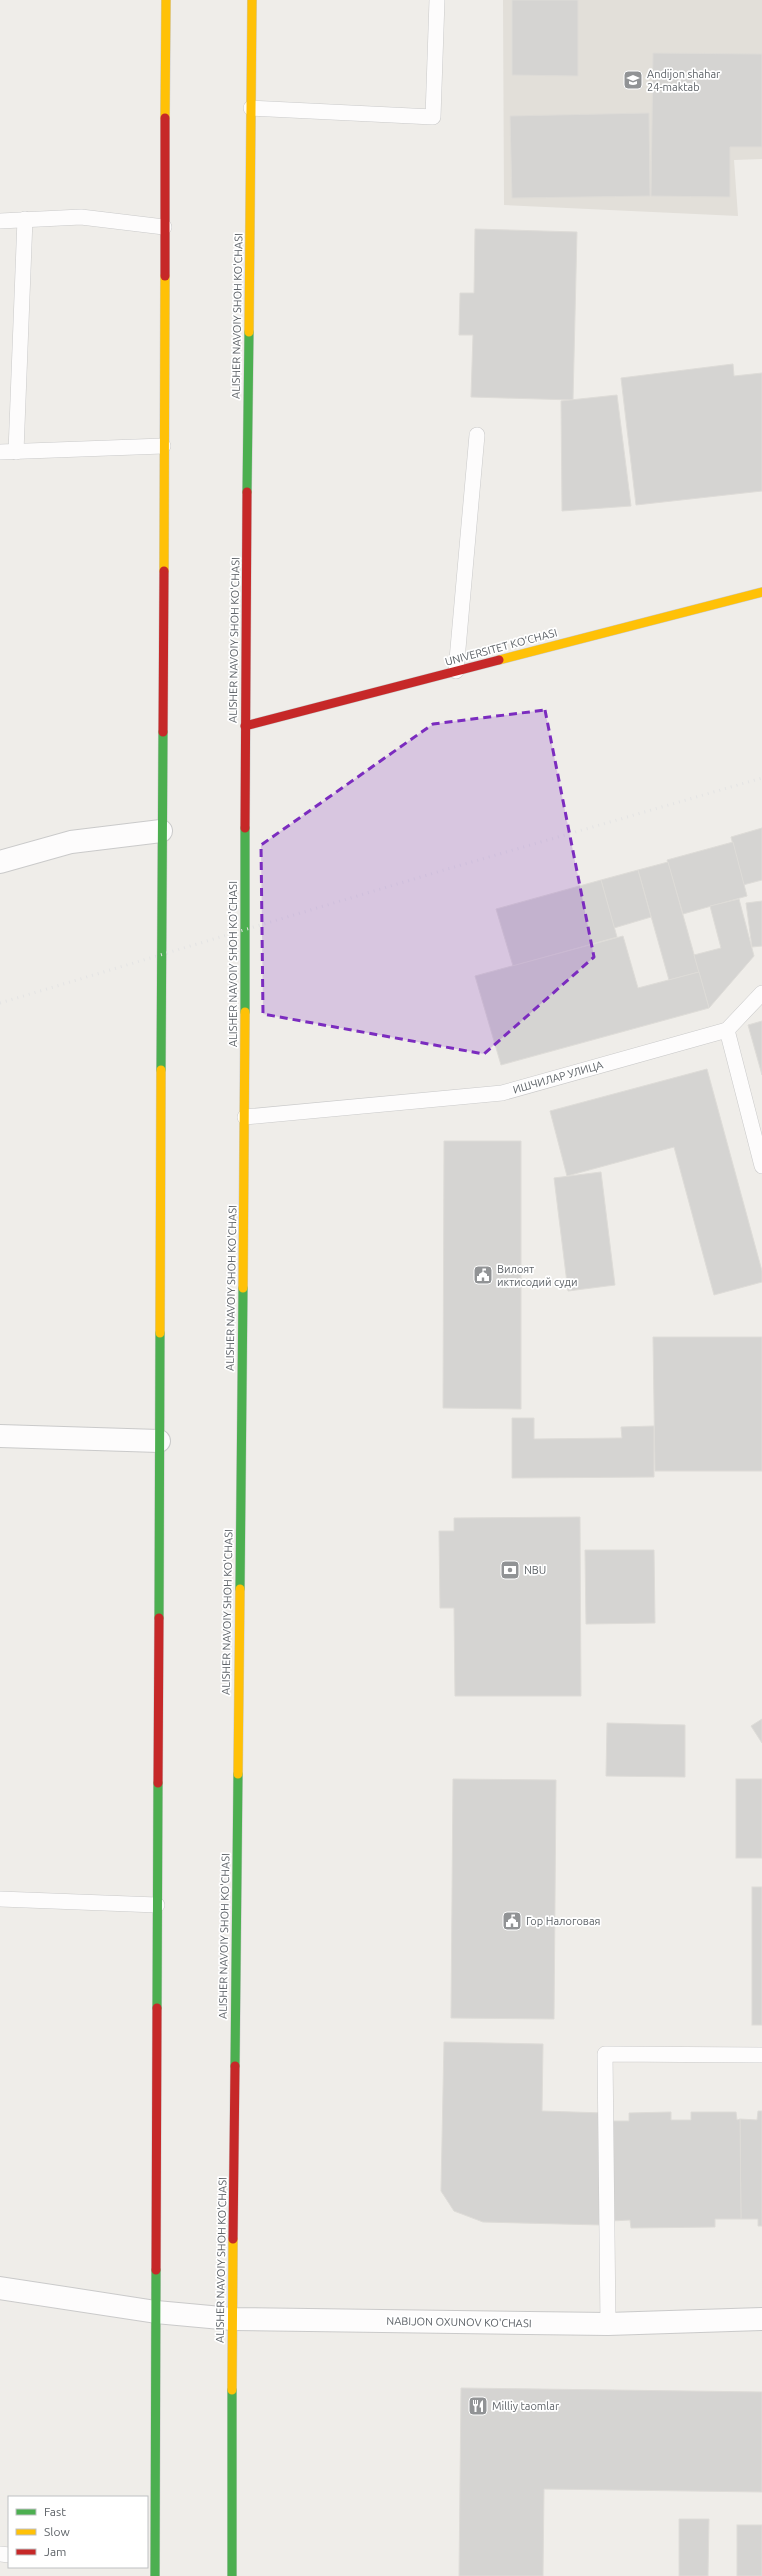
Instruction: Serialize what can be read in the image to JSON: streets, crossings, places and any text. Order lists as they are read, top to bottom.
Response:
{
  "streets": {
    "main road": ["ALISHER NAVOIY SHOH KO'CHASI", "UNIVERSITET KО‘CHASI"],
    "street": ["NABIJON OXUNOV KO'CHASI"],
    "lane": ["ИШЧИЛАР УЛИЦА"]
  },
  "crossings": [
    ["ALISHER NAVOIY SHOH KO'CHASI", "UNIVERSITET KО‘CHASI"],
    ["ALISHER NAVOIY SHOH KO'CHASI", "ИШЧИЛАР УЛИЦА"],
    ["ALISHER NAVOIY SHOH KO'CHASI", "NABIJON OXUNOV KO'CHASI"]
  ],
  "places": {
    "school or university": ["Andijon shahar 24-maktab"],
    "public building": ["Вилоят иктисодий суди", "Гор Налоговая"],
    "bank": ["NBU"],
    "restaurant": ["Milliy taomlar"]
  },
  "legend": ["Fast", "Slow", "Jam"]
}
